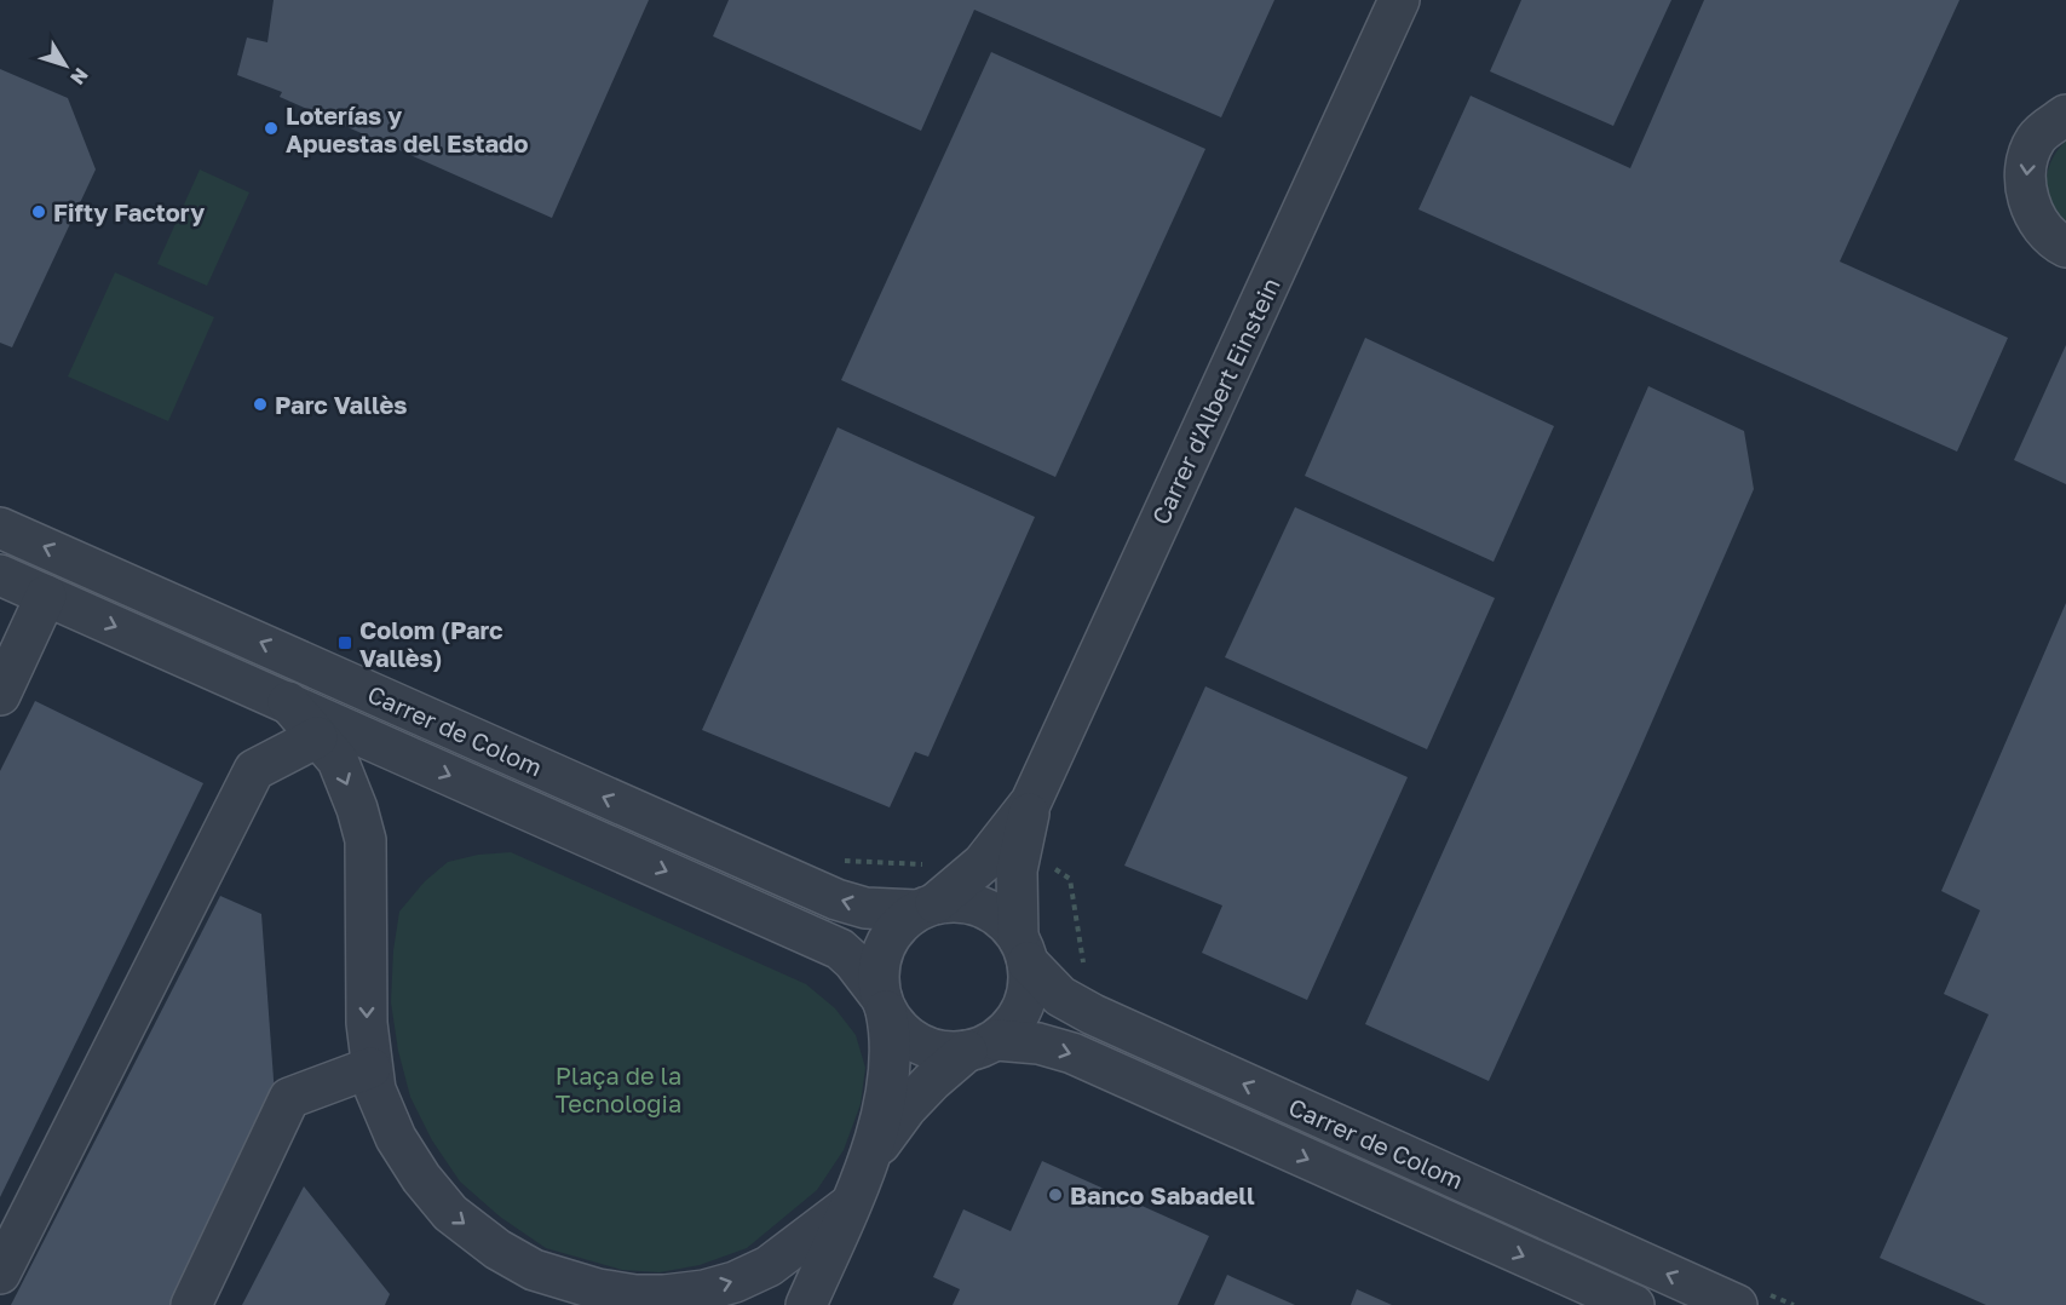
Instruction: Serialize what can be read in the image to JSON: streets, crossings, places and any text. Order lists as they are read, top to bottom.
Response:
{
  "streets": {
    "street": ["Carrer d'Albert Einstein", "Carrer de Colom"]
  },
  "crossings": [
    ["Carrer d'Albert Einstein", "Carrer de Colom"]
  ],
  "parks": ["Plaça de la Tecnologia"],
  "places": {
    "other": [
      "Loterías y Apuestas del Estado",
      "Fifty Factory",
      "Parc Vallès",
      "Banco Sabadell"
    ],
    "transit": ["Colom (Parc Vallès)"]
  },
  "north": "bottom right"
}
